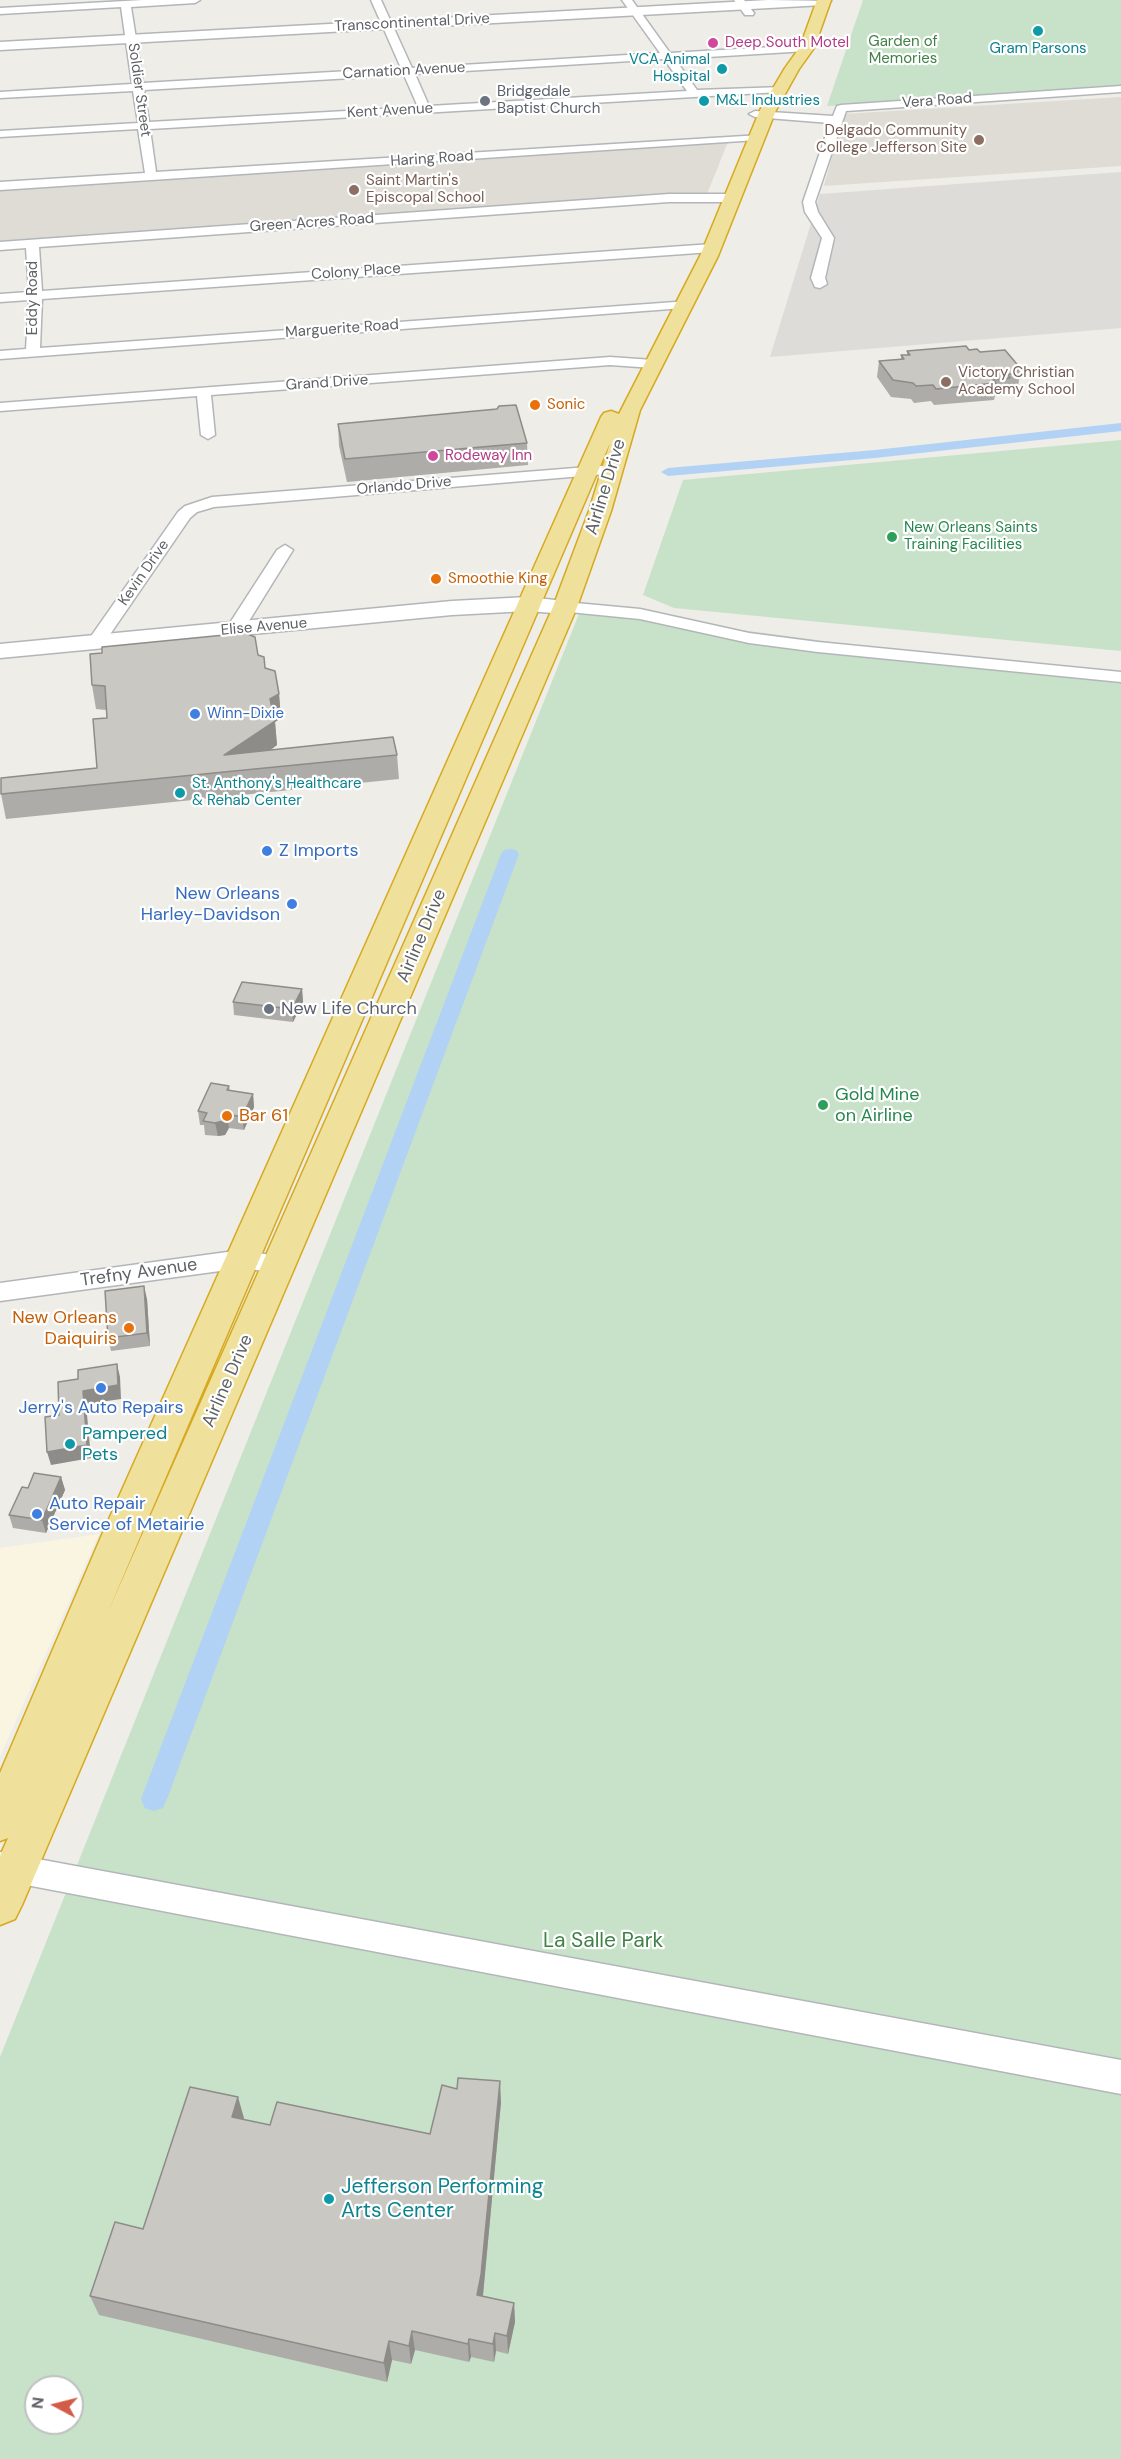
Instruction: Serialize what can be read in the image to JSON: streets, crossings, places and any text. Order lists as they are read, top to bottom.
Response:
{
  "streets": {
    "highway": ["Airline Drive"],
    "street": [
      "Transcontinental Drive",
      "Carnation Avenue",
      "Soldier Street",
      "Vera Road",
      "Kent Avenue",
      "Haring Road",
      "Green Acres Road",
      "Colony Place",
      "Eddy Road",
      "Marguerite Road",
      "Grand Drive",
      "Orlando Drive",
      "Kevin Drive",
      "Elise Avenue",
      "Trefny Avenue"
    ]
  },
  "crossings": [
    ["Transcontinental Drive", "Carnation Avenue"],
    ["Transcontinental Drive", "Soldier Street"],
    ["Transcontinental Drive", "Airline Drive"],
    ["Carnation Avenue", "Soldier Street"],
    ["Carnation Avenue", "Airline Drive"],
    ["Soldier Street", "Kent Avenue"],
    ["Soldier Street", "Haring Road"],
    ["Kent Avenue", "Airline Drive"],
    ["Haring Road", "Airline Drive"],
    ["Green Acres Road", "Eddy Road"],
    ["Green Acres Road", "Airline Drive"],
    ["Colony Place", "Eddy Road"],
    ["Colony Place", "Airline Drive"],
    ["Eddy Road", "Marguerite Road"],
    ["Marguerite Road", "Airline Drive"],
    ["Grand Drive", "Airline Drive"],
    ["Orlando Drive", "Airline Drive"],
    ["Orlando Drive", "Kevin Drive"],
    ["Airline Drive", "Elise Avenue"],
    ["Airline Drive", "Trefny Avenue"],
    ["Kevin Drive", "Elise Avenue"]
  ],
  "parks": ["Garden of Memories", "La Salle Park"],
  "places": [
    "Gram Parsons",
    "Deep South Motel",
    "VCA Animal Hospital",
    "Bridgedale Baptist Church",
    "M&L Industries",
    "Delgado Community College Jefferson Site",
    "Saint Martin's Episcopal School",
    "Victory Christian Academy School",
    "Sonic",
    "Rodeway Inn",
    "New Orleans Saints Training Facilities",
    "Smoothie King",
    "Winn-Dixie",
    "St. Anthony's Healthcare & Rehab Center",
    "Z Imports",
    "New Orleans Harley-Davidson",
    "New Life Church",
    "Gold Mine on Airline",
    "Bar 61",
    "New Orleans Daiquiris",
    "Jerry's Auto Repairs",
    "Pampered Pets",
    "Auto Repair Service of Metairie",
    "Jefferson Performing Arts Center"
  ],
  "north": "left"
}
